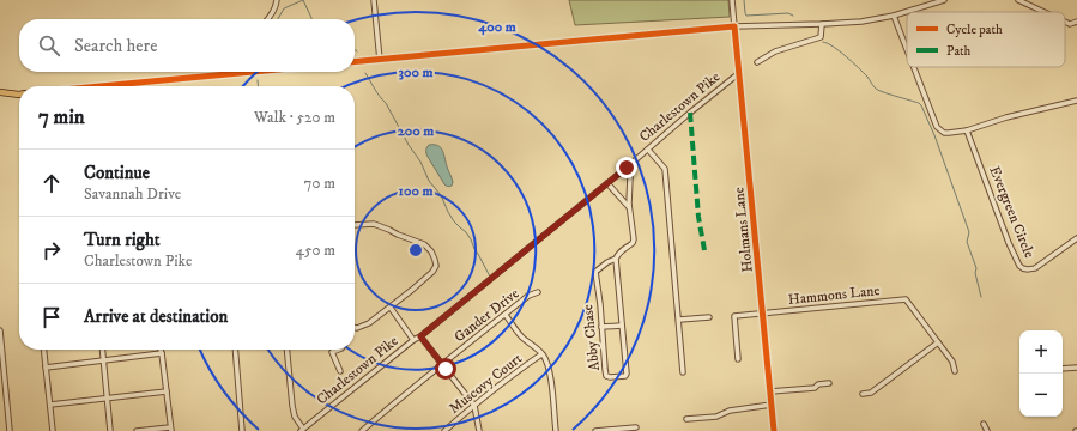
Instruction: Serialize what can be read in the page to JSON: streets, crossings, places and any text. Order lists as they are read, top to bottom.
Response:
{
  "streets": {
    "main road": ["Holmans Lane"],
    "street": [
      "Charlestown Pike",
      "Evergreen Circle",
      "Hammons Lane",
      "Gander Drive",
      "Abby Chase",
      "Muscovy Court"
    ]
  },
  "crossings": [
    ["Charlestown Pike", "Holmans Lane"],
    ["Charlestown Pike", "Abby Chase"],
    ["Holmans Lane", "Hammons Lane"]
  ],
  "legend": ["Cycle path", "Path"],
  "page": {
    "search": "Search here",
    "heading": ["7 min", "Walk · 520 m"],
    "list": [
      ["Continue", "Savannah Drive", "70 m"],
      ["Turn right", "Charlestown Pike", "450 m"],
      "Arrive at destination"
    ],
    "map_buttons": ["+", "−"]
  },
  "rings": [
    "400 m",
    "300 m",
    "200 m",
    "100 m"
  ]
}
